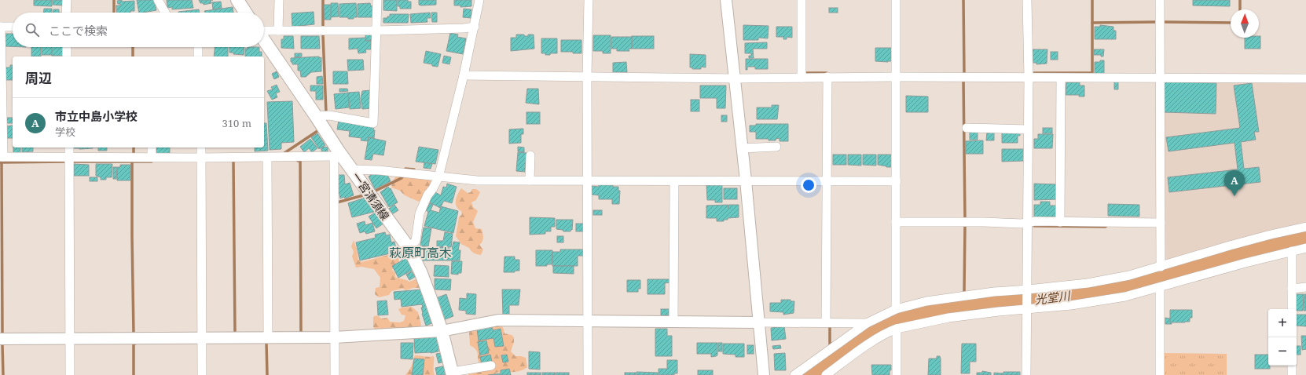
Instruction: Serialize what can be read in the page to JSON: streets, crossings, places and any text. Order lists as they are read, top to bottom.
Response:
{
  "streets": {
    "main road": ["一宮清須線"]
  },
  "districts": ["萩原町高木"],
  "water": ["光堂川"],
  "north": "top",
  "page": {
    "search": "ここで検索",
    "heading": "周辺",
    "list": [
      {
        "mark": "A",
        "name": "市立中島小学校",
        "note": "学校",
        "value": "310 m"
      }
    ],
    "pins": "A",
    "map_buttons": ["+", "−"]
  }
}
